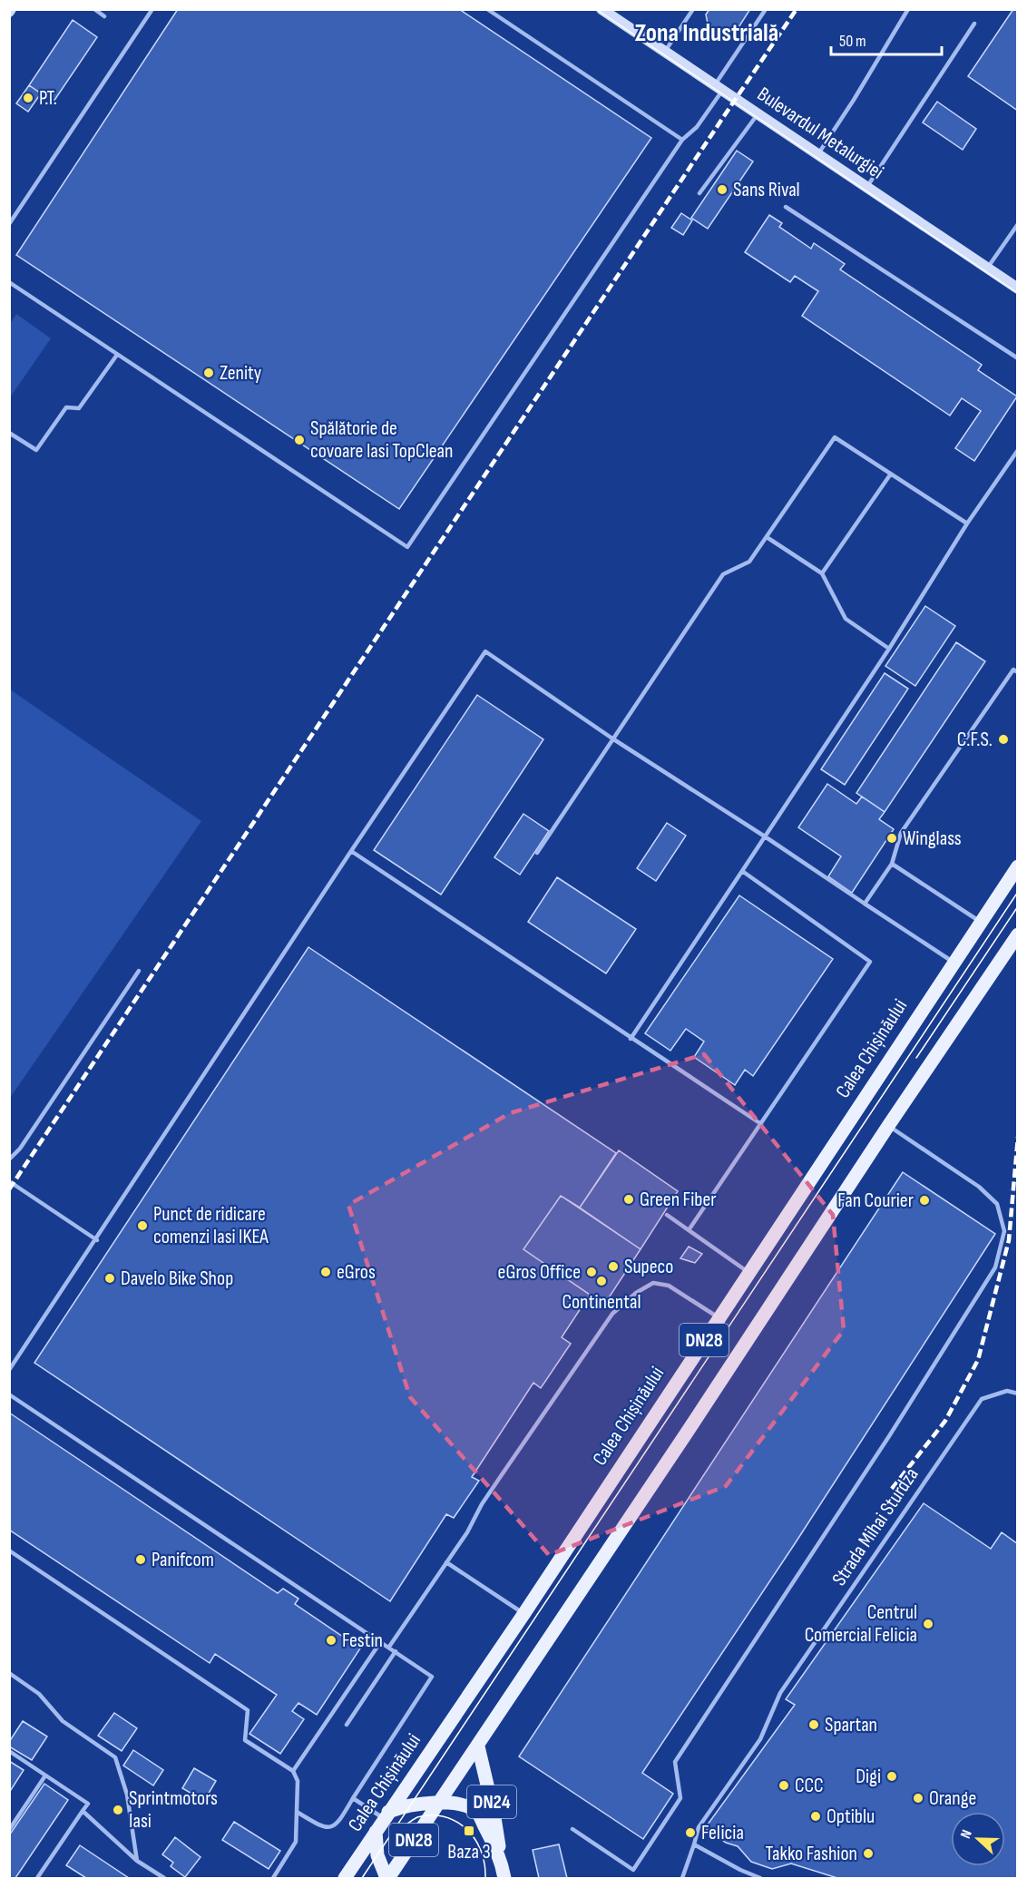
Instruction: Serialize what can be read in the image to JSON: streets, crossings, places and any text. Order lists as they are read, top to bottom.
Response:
{
  "streets": {
    "main road": [
      "Bulevardul Metalurgiei",
      "Calea Chișinăului",
      "DN28",
      "DN24"
    ],
    "lane": ["Strada Mihai Sturdza"]
  },
  "crossings": [
    ["Calea Chișinăului", "DN24"],
    ["DN28", "DN24"]
  ],
  "districts": ["Zona Industrială"],
  "places": {
    "other": [
      "P.T.",
      "Sans Rival",
      "Zenity",
      "Spălătorie de covoare Iasi TopClean",
      "C.F.S.",
      "Winglass",
      "Green Fiber",
      "Fan Courier",
      "Punct de ridicare comenzi Iasi IKEA",
      "Supeco",
      "eGros",
      "eGros Office",
      "Davelo Bike Shop",
      "Continental",
      "Panifcom",
      "Centrul Comercial Felicia",
      "Festin",
      "Spartan",
      "Digi",
      "CCC",
      "Orange",
      "Sprintmotors Iasi",
      "Optiblu",
      "Felicia",
      "Takko Fashion"
    ],
    "transit": ["Baza 3"]
  },
  "scale_bar": "50 m",
  "north": "left"
}
